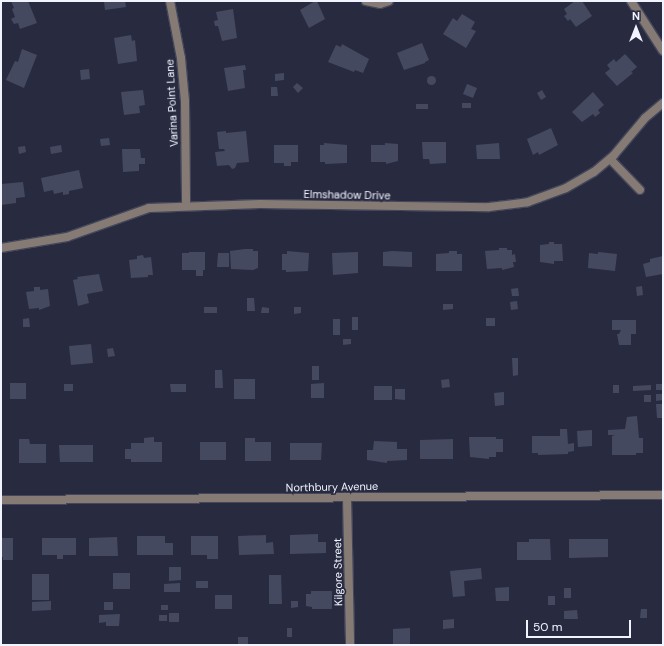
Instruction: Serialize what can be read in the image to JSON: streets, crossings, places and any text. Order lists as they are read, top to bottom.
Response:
{
  "streets": {
    "street": [
      "Varina Point Lane",
      "Elmshadow Drive",
      "Northbury Avenue",
      "Kilgore Street"
    ]
  },
  "crossings": [
    ["Varina Point Lane", "Elmshadow Drive"],
    ["Northbury Avenue", "Kilgore Street"]
  ],
  "scale_bar": "50 m",
  "north": "top"
}
